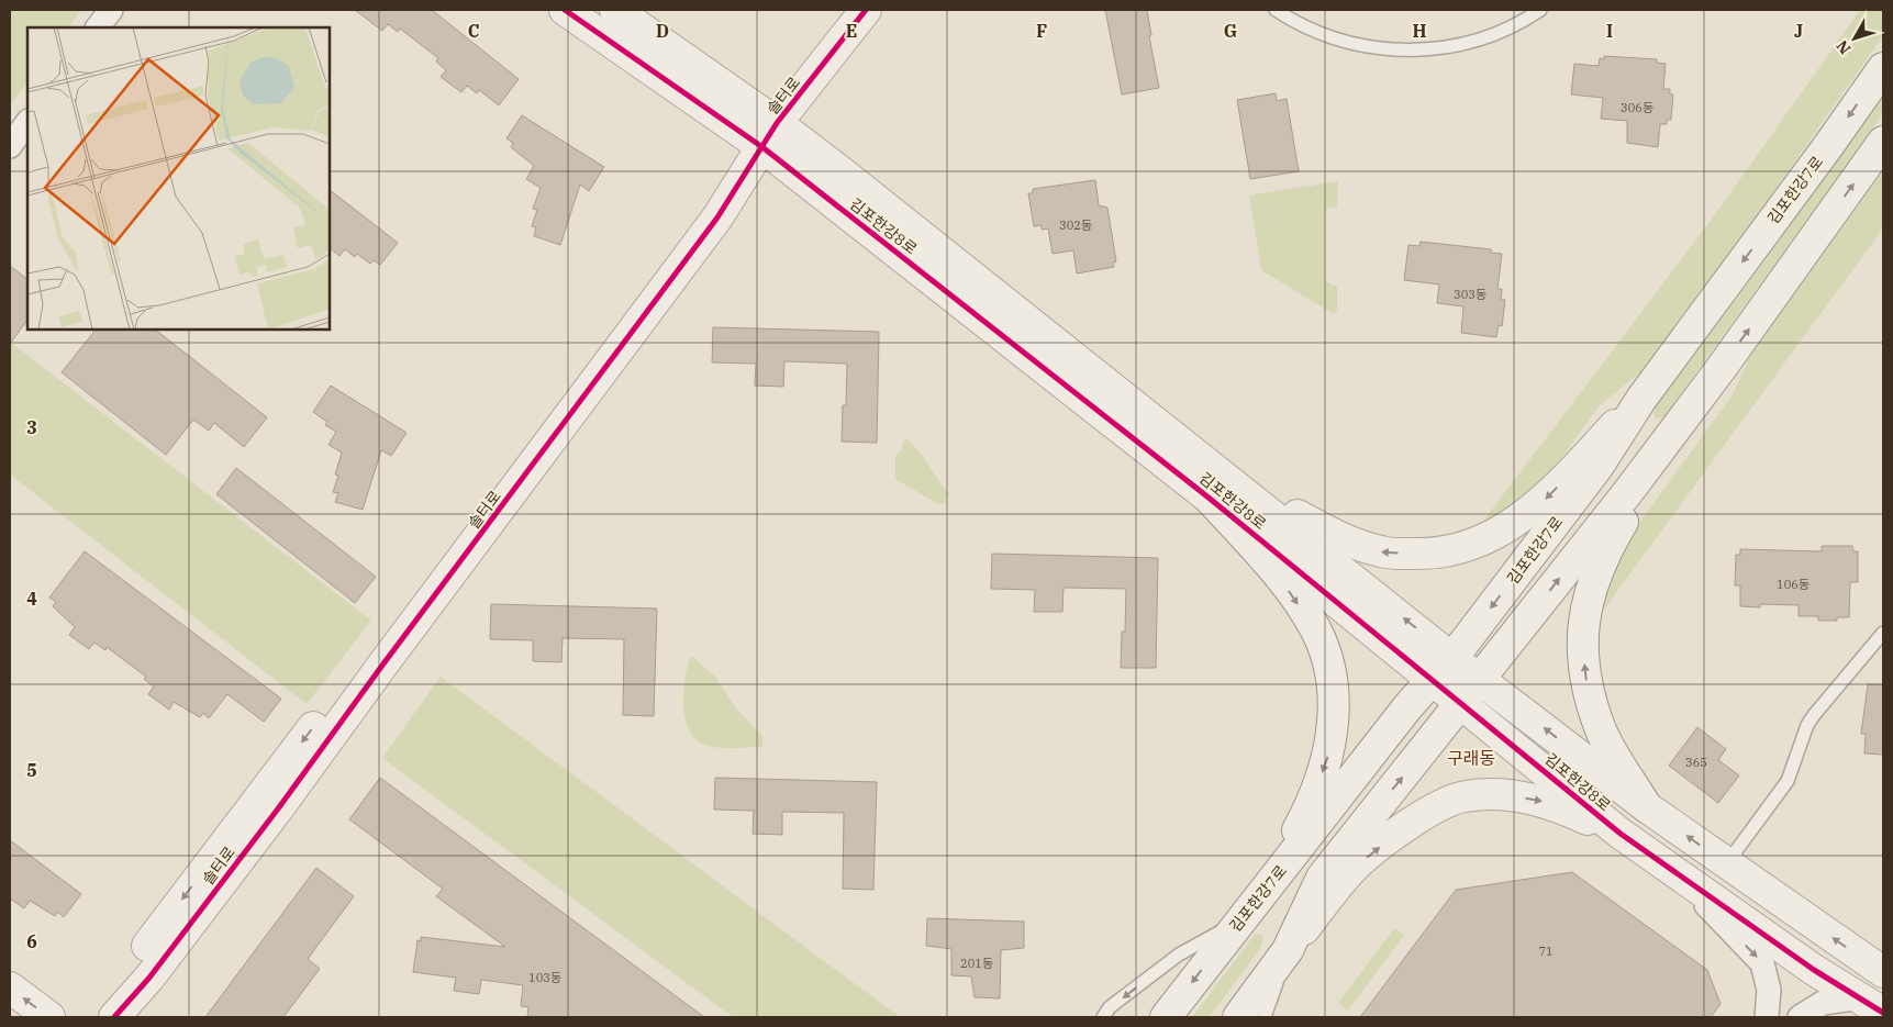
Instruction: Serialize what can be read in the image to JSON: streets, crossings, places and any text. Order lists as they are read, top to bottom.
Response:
{
  "streets": {
    "street": ["솔터로", "김포한강7로", "김포한강8로"]
  },
  "crossings": [
    ["솔터로", "김포한강8로"],
    ["김포한강7로", "김포한강8로"]
  ],
  "districts": ["구래동"],
  "house_numbers": [
    "306동",
    "302동",
    "303동",
    "106동",
    "365",
    "71",
    "201동",
    "103동"
  ],
  "north": "bottom left",
  "grid": {
    "columns": [
      "C",
      "D",
      "E",
      "F",
      "G",
      "H",
      "I",
      "J"
    ],
    "rows": [
      "3",
      "4",
      "5",
      "6"
    ]
  }
}
